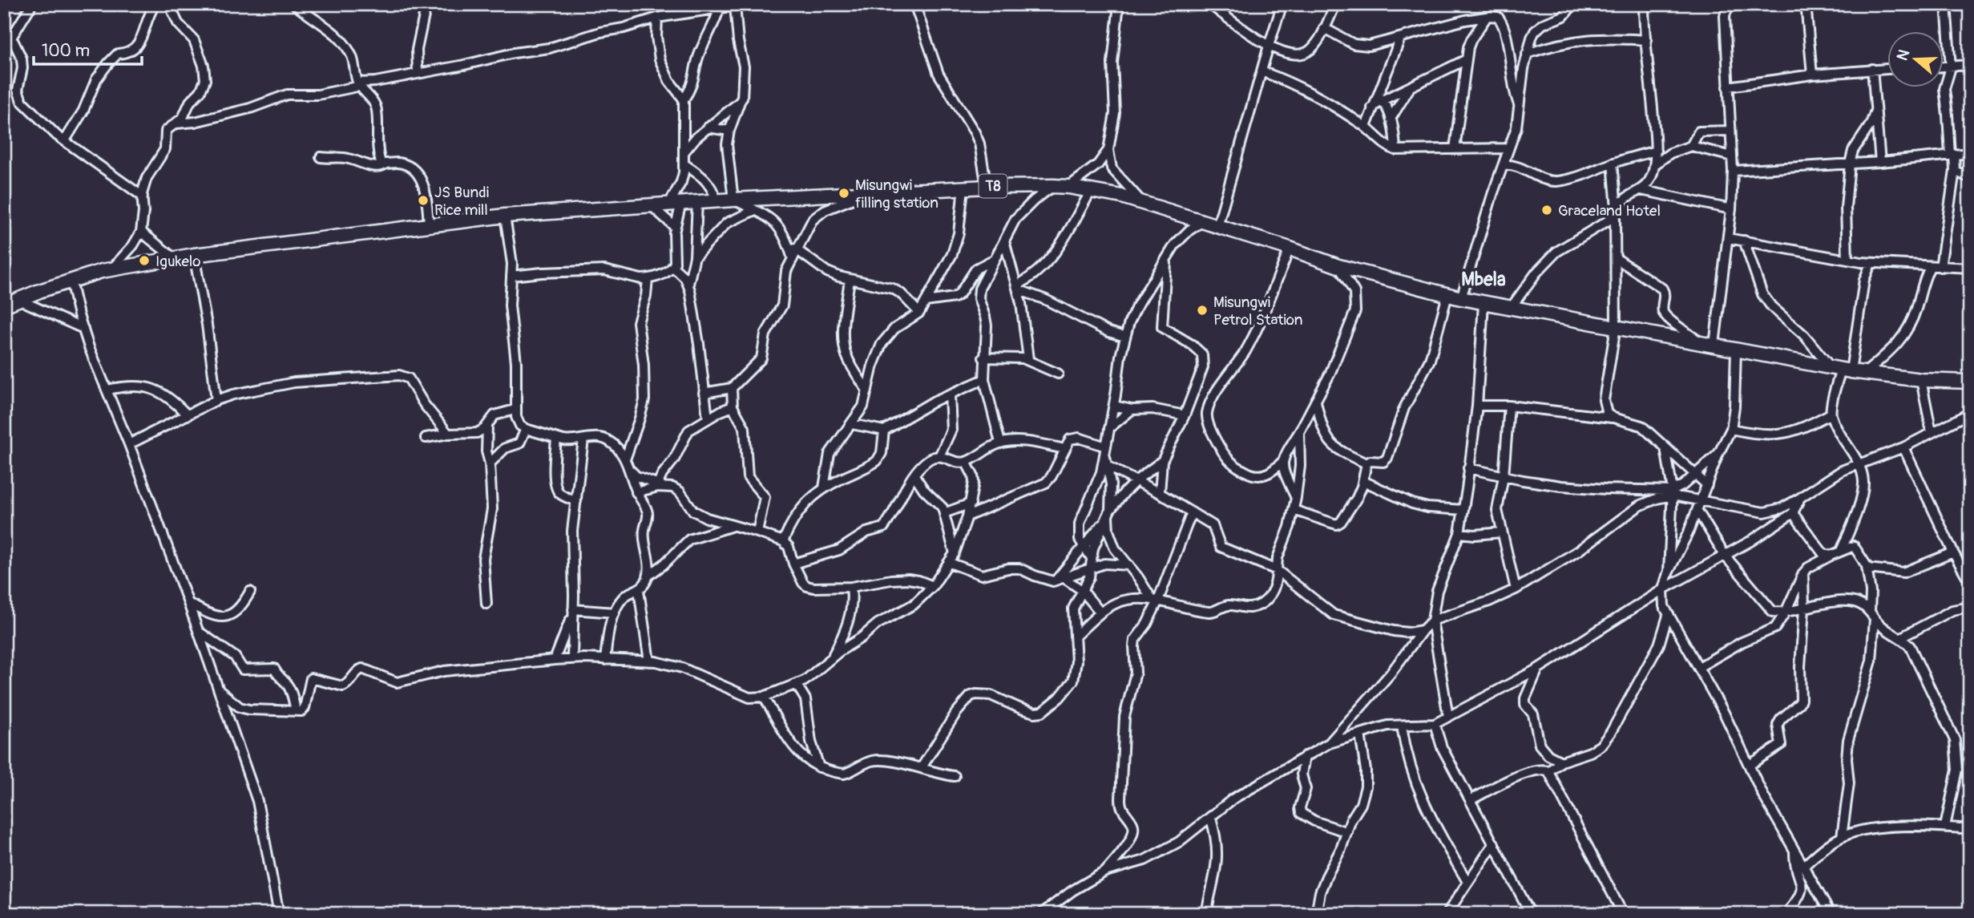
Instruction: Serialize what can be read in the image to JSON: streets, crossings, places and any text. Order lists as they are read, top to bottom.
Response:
{
  "streets": {
    "highway": ["T8"]
  },
  "districts": ["Mbela"],
  "places": [
    "Misungwi filling station",
    "JS Bundi Rice mill",
    "Graceland Hotel",
    "Igukelo",
    "Misungwi Petrol Station"
  ],
  "scale_bar": "100 m",
  "north": "left"
}
